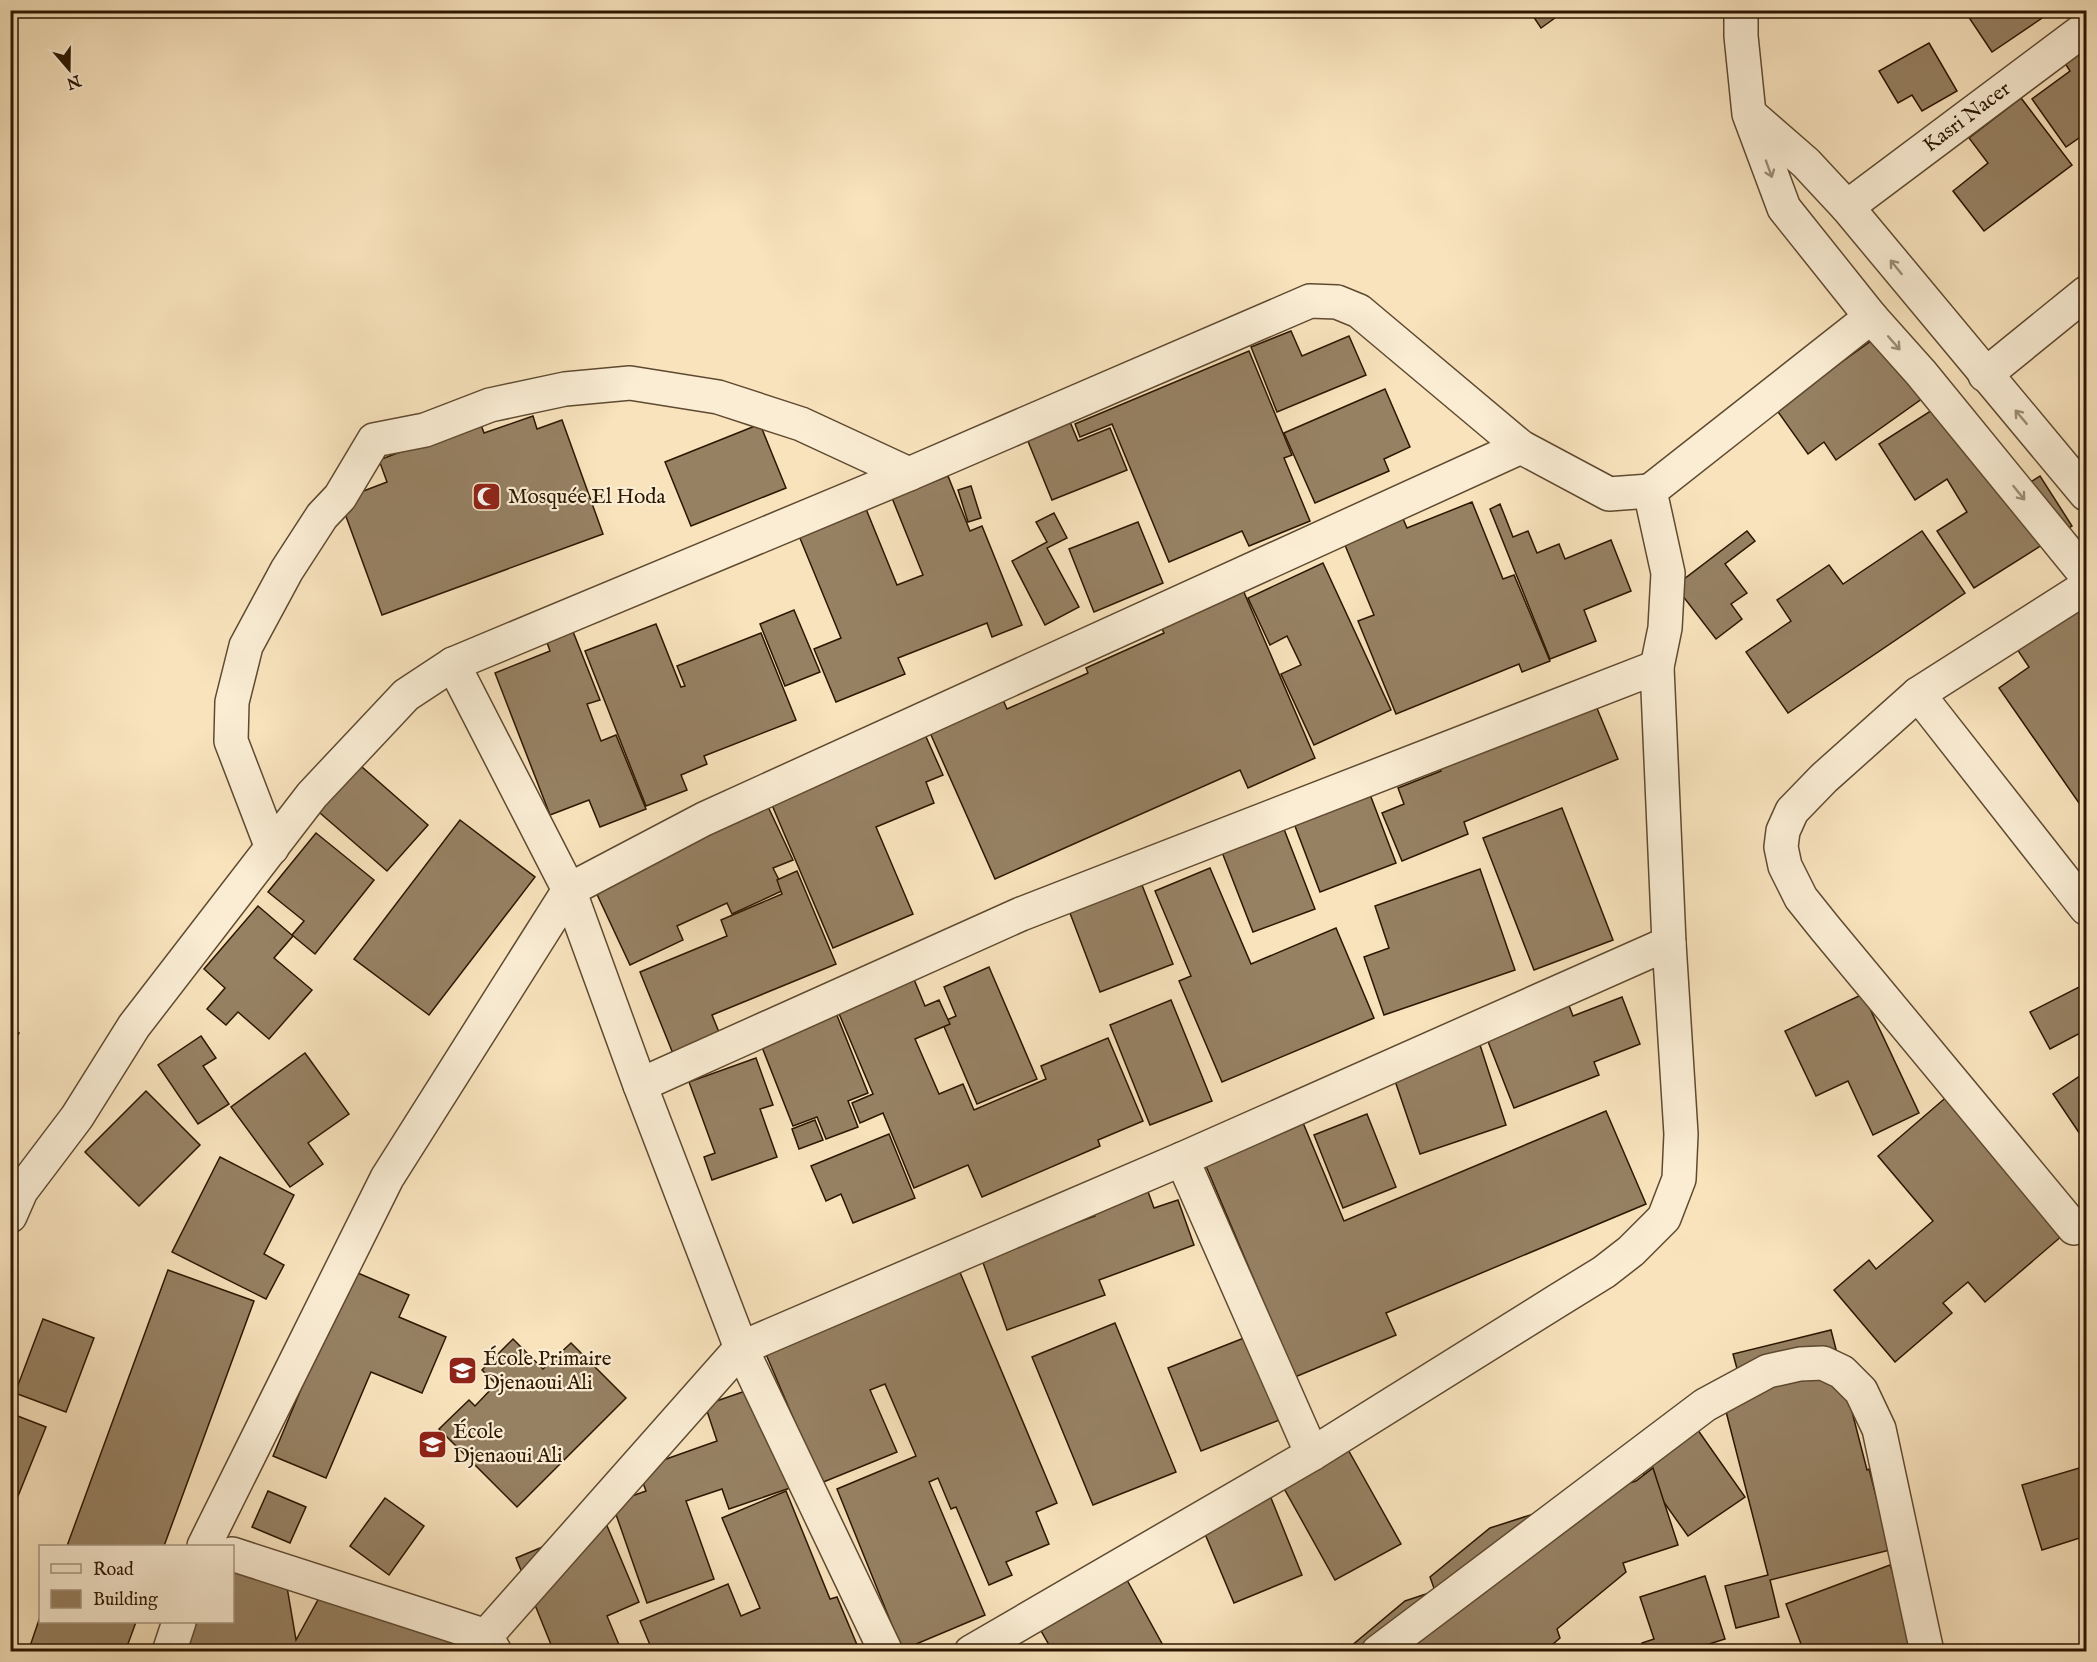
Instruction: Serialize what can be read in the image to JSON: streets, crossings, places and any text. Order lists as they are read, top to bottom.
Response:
{
  "streets": {
    "street": ["Kasri Nacer"]
  },
  "places": {
    "mosque": ["Mosquée El Hoda"],
    "school or university": ["École Primaire Djenaoui Ali", "École Djenaoui Ali"]
  },
  "legend": ["Road", "Building"],
  "north": "bottom"
}
